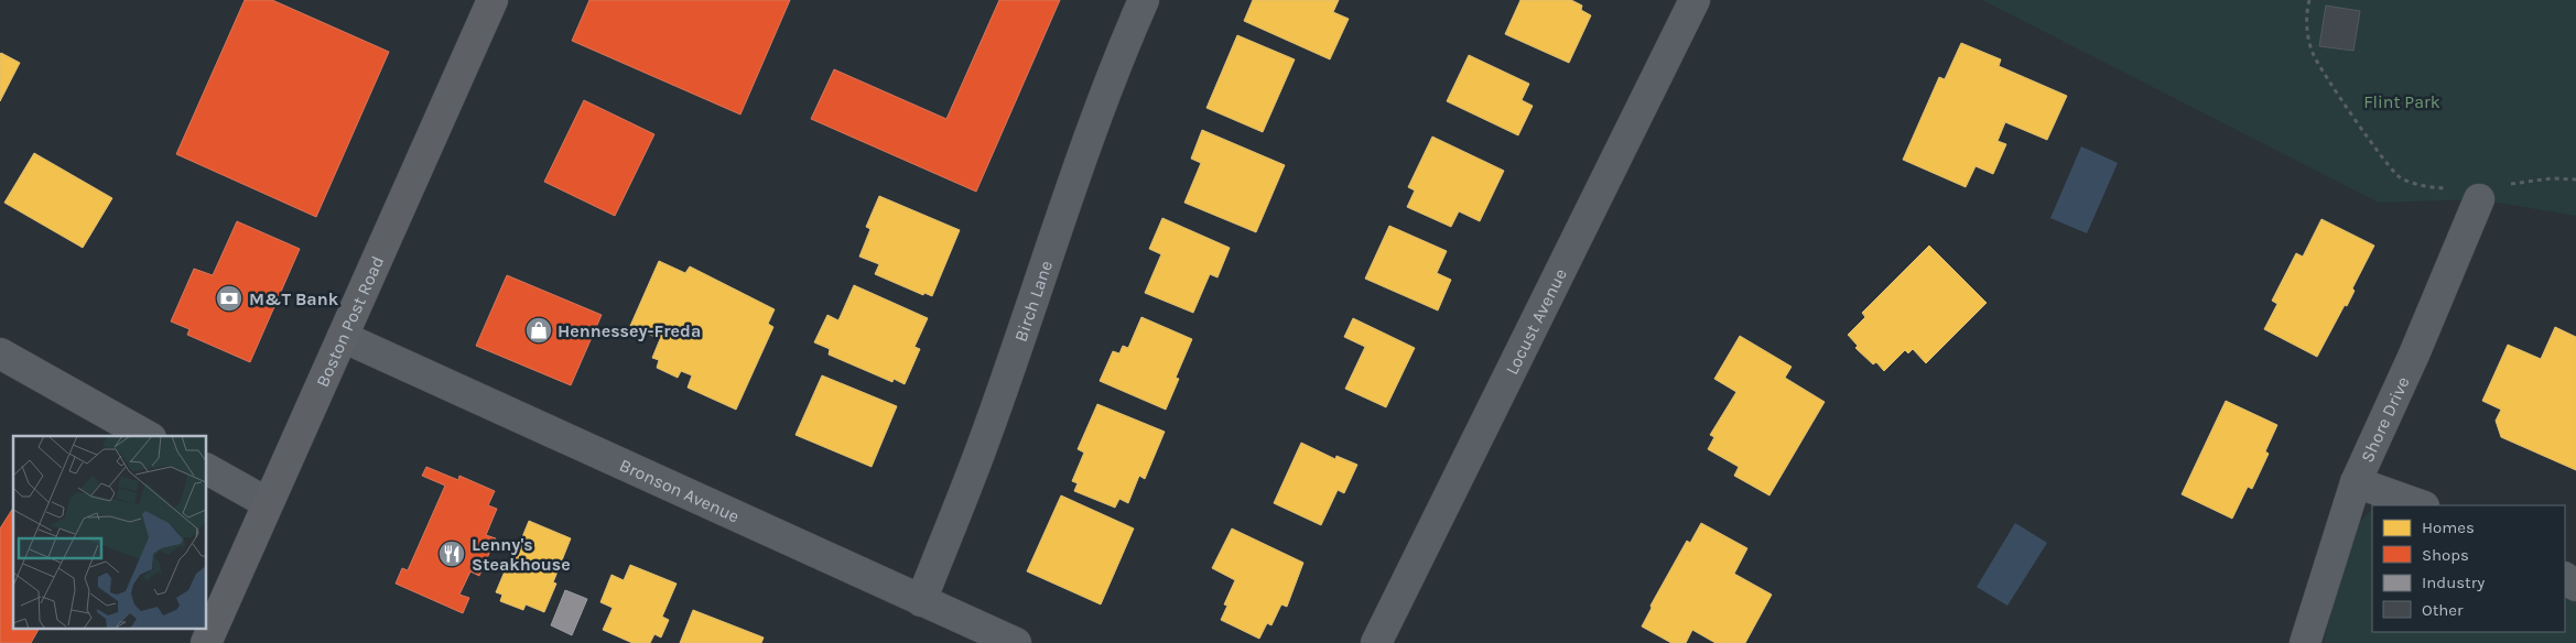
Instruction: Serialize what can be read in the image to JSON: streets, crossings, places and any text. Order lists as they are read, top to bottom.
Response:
{
  "streets": {
    "main road": ["Boston Post Road"],
    "street": [
      "Birch Lane",
      "Locust Avenue",
      "Shore Drive",
      "Bronson Avenue"
    ]
  },
  "crossings": [
    ["Birch Lane", "Bronson Avenue"],
    ["Boston Post Road", "Bronson Avenue"]
  ],
  "parks": ["Flint Park"],
  "places": {
    "bank": ["M&T Bank"],
    "shop": ["Hennessey-Freda"],
    "restaurant": ["Lenny's Steakhouse"]
  },
  "legend": [
    "Homes",
    "Shops",
    "Industry",
    "Other"
  ]
}
